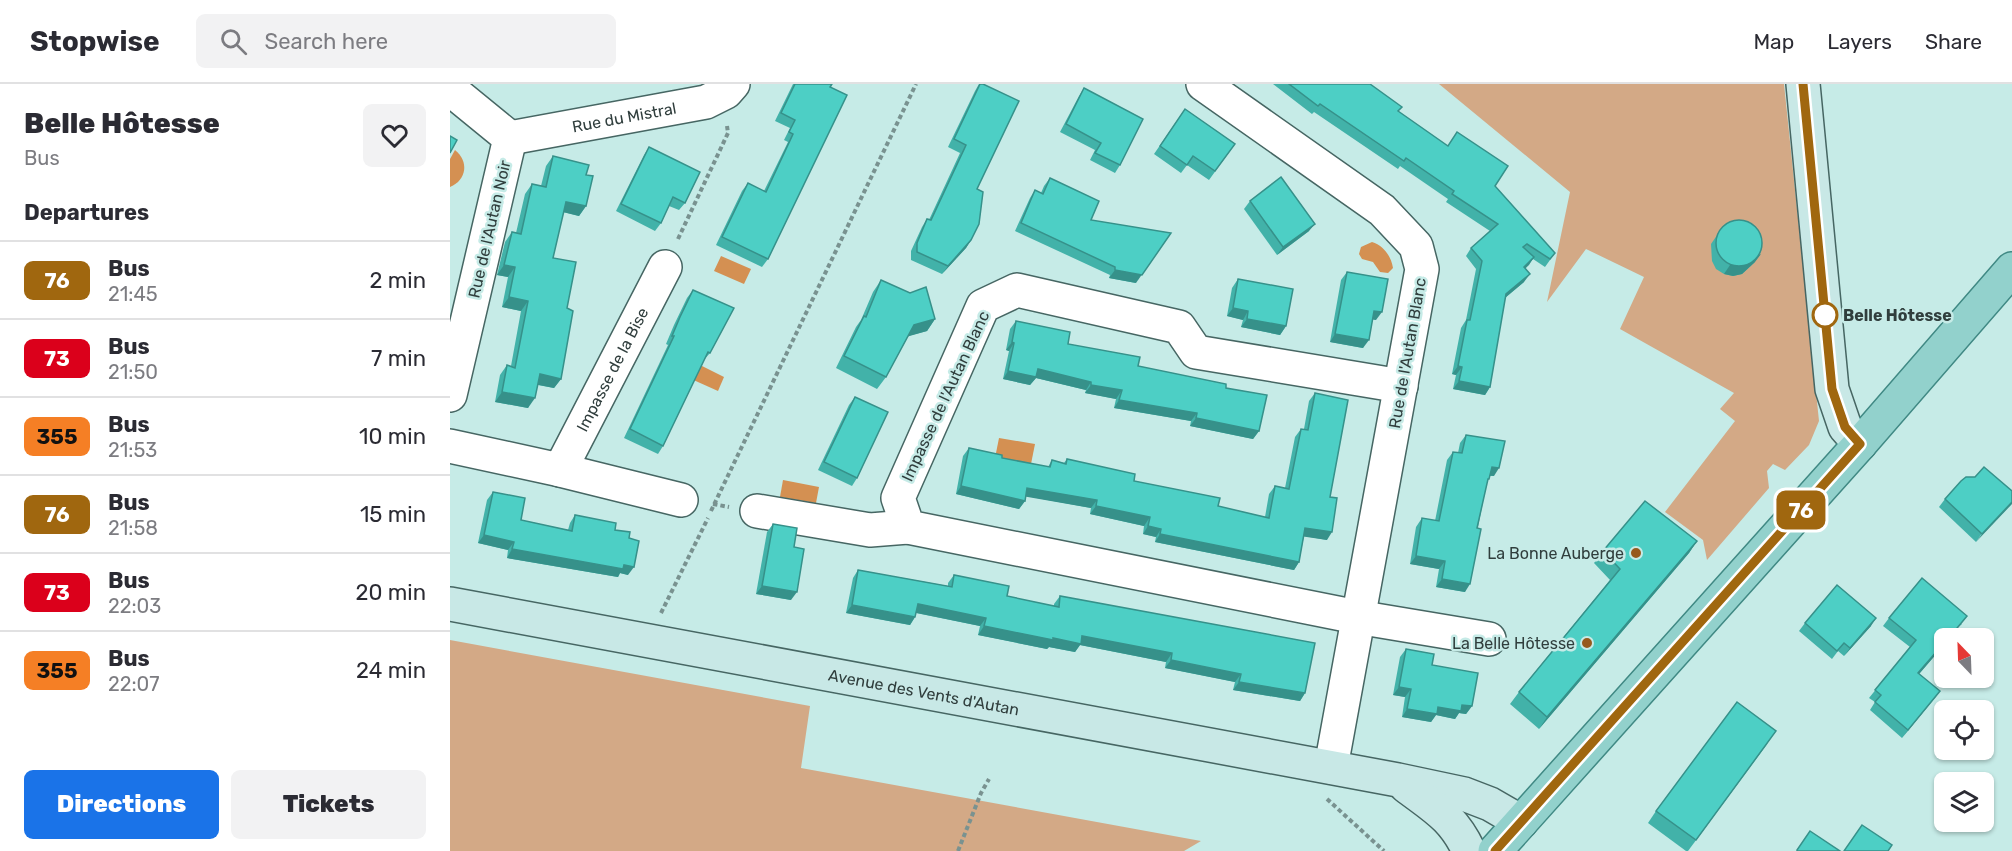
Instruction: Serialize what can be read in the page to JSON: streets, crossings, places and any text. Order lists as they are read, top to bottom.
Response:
{
  "streets": {
    "street": [
      "Rue du Mistral",
      "Rue de l'Autan Noir",
      "Rue de l'Autan Blanc",
      "Impasse de la Bise",
      "Impasse de l'Autan Blanc",
      "Avenue des Vents d'Autan"
    ]
  },
  "crossings": [
    ["Rue du Mistral", "Rue de l'Autan Noir"],
    ["Rue de l'Autan Blanc", "Impasse de l'Autan Blanc"],
    ["Rue de l'Autan Blanc", "Avenue des Vents d'Autan"]
  ],
  "places": ["Belle Hôtesse", "La Bonne Auberge", "La Belle Hôtesse"],
  "lines": ["bus line 76"],
  "north": "top left",
  "page": {
    "header": "Stopwise",
    "search": "Search here",
    "nav": ["Map", "Layers", "Share"],
    "heading": [
      ["Belle Hôtesse", "Bus"],
      "Departures"
    ],
    "on_map": "76",
    "list": [
      {
        "mark": "76",
        "name": "Bus",
        "note": "21:45",
        "value": "2 min"
      },
      {
        "mark": "73",
        "name": "Bus",
        "note": "21:50",
        "value": "7 min"
      },
      {
        "mark": "355",
        "name": "Bus",
        "note": "21:53",
        "value": "10 min"
      },
      {
        "mark": "76",
        "name": "Bus",
        "note": "21:58",
        "value": "15 min"
      },
      {
        "mark": "73",
        "name": "Bus",
        "note": "22:03",
        "value": "20 min"
      },
      {
        "mark": "355",
        "name": "Bus",
        "note": "22:07",
        "value": "24 min"
      }
    ],
    "buttons": ["Directions", "Tickets"]
  }
}
